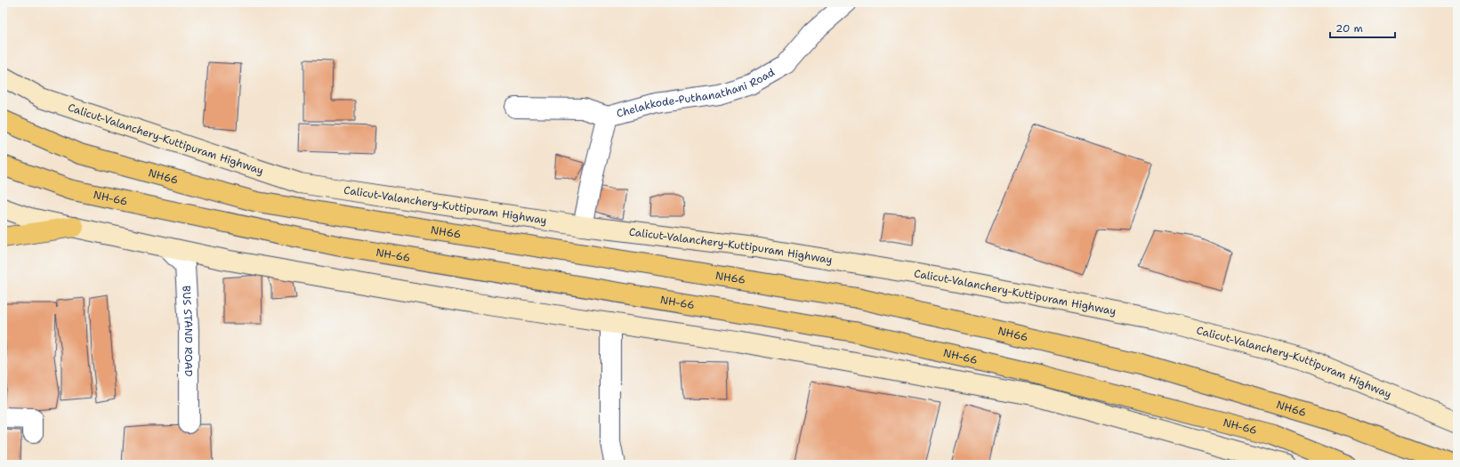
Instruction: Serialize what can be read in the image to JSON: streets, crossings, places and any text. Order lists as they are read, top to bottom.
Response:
{
  "streets": {
    "main road": ["NH66", "NH-66"],
    "street": ["Chelakkode-Puthanathani Road", "Calicut-Valanchery-Kuttipuram Highway", "BUS STAND ROAD"]
  },
  "crossings": [
    ["Chelakkode-Puthanathani Road", "Calicut-Valanchery-Kuttipuram Highway"]
  ],
  "scale_bar": "20 m"
}
